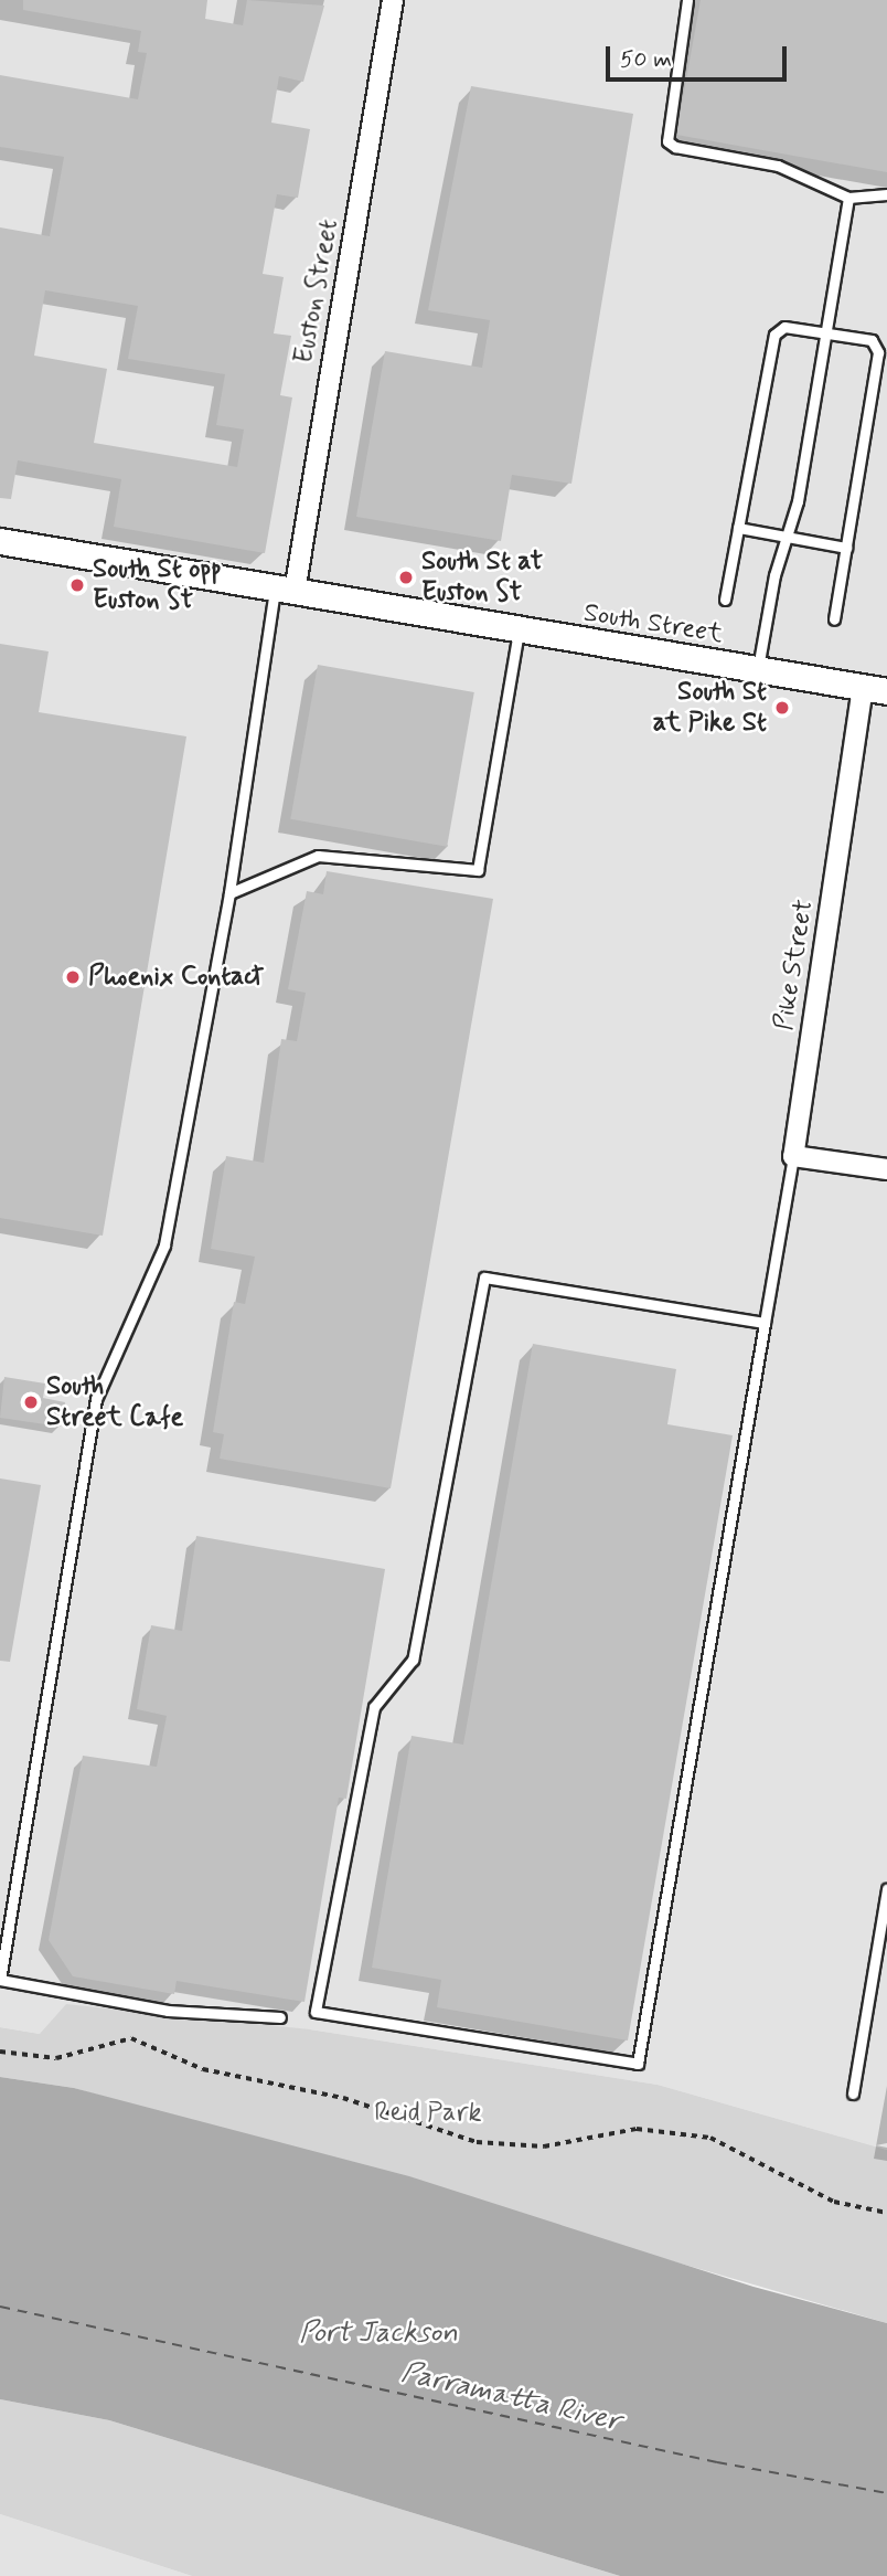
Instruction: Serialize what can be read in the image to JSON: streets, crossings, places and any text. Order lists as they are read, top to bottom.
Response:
{
  "streets": {
    "street": ["Euston Street", "South Street", "Pike Street"]
  },
  "crossings": [
    ["Euston Street", "South Street"],
    ["South Street", "Pike Street"]
  ],
  "water": ["Port Jackson", "Parramatta River"],
  "parks": ["Reid Park"],
  "places": [
    "South St at Euston St",
    "South St opp Euston St",
    "South St at Pike St",
    "Phoenix Contact",
    "South Street Cafe"
  ],
  "scale_bar": "50 m"
}
